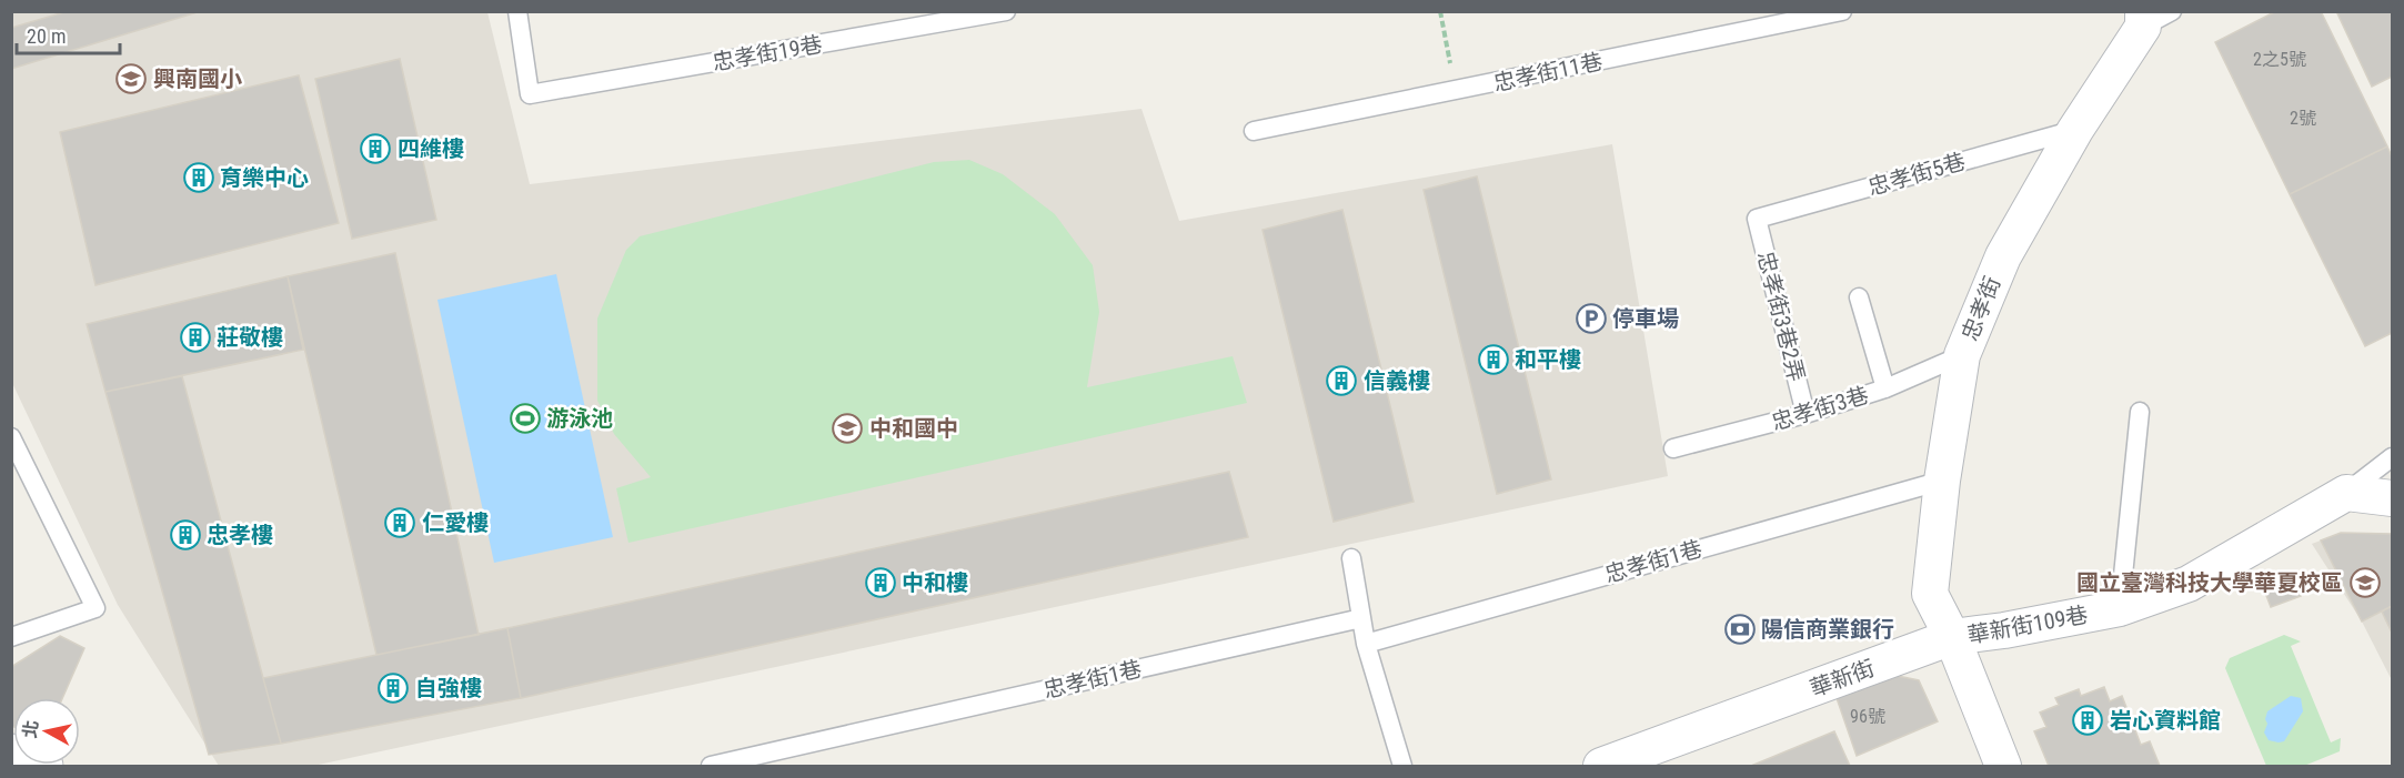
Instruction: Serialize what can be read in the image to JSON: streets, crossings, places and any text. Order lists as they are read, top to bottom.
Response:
{
  "streets": {
    "street": ["忠孝街", "華新街109巷", "華新街"],
    "lane": [
      "忠孝街19巷",
      "忠孝街11巷",
      "忠孝街5巷",
      "忠孝街3巷2弄",
      "忠孝街3巷",
      "忠孝街1巷"
    ]
  },
  "crossings": [
    ["忠孝街5巷", "忠孝街"],
    ["忠孝街5巷", "忠孝街3巷2弄"],
    ["忠孝街", "忠孝街3巷"],
    ["忠孝街", "忠孝街1巷"],
    ["忠孝街", "華新街109巷"],
    ["忠孝街", "華新街"],
    ["忠孝街3巷2弄", "忠孝街3巷"],
    ["華新街109巷", "華新街"]
  ],
  "places": {
    "school or university": ["興南國小", "中和國中", "國立臺灣科技大學華夏校區"],
    "building": [
      "四維樓",
      "育樂中心",
      "莊敬樓",
      "和平樓",
      "信義樓",
      "仁愛樓",
      "忠孝樓",
      "中和樓",
      "自強樓",
      "岩心資料館"
    ],
    "parking": ["停車場"],
    "sports": ["游泳池"],
    "bank": ["陽信商業銀行"]
  },
  "house_numbers": ["2之5號", "2號", "96號"],
  "scale_bar": "20 m",
  "north": "left"
}
